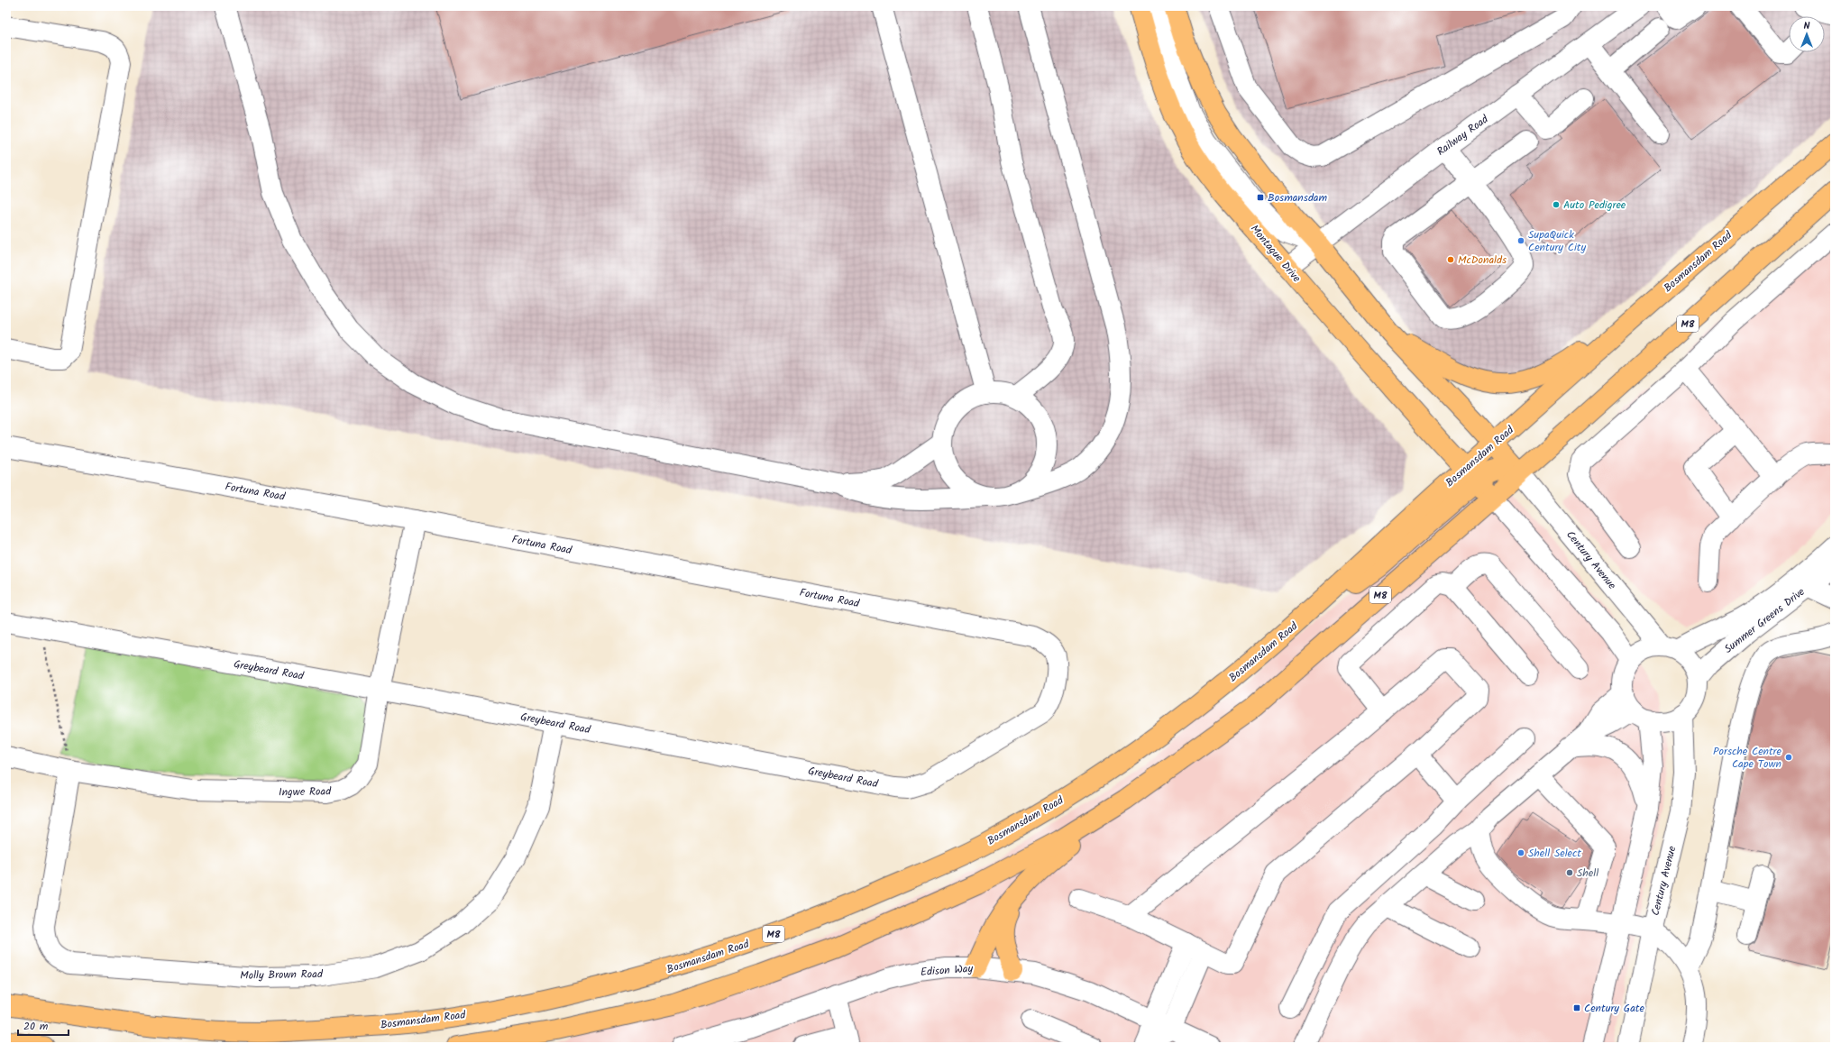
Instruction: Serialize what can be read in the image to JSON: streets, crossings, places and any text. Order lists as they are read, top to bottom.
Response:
{
  "streets": {
    "main road": ["Montague Drive", "Bosmansdam Road", "M8"],
    "street": [
      "Railway Road",
      "Fortuna Road",
      "Century Avenue",
      "Summer Greens Drive",
      "Greybeard Road",
      "Ingwe Road",
      "Edison Way",
      "Molly Brown Road"
    ]
  },
  "crossings": [
    ["Railway Road", "Montague Drive"],
    ["Montague Drive", "Bosmansdam Road"],
    ["Montague Drive", "M8"],
    ["M8", "Century Avenue"],
    ["Fortuna Road", "Greybeard Road"],
    ["Fortuna Road", "Ingwe Road"],
    ["Century Avenue", "Summer Greens Drive"],
    ["Greybeard Road", "Ingwe Road"],
    ["Greybeard Road", "Molly Brown Road"],
    ["Ingwe Road", "Molly Brown Road"]
  ],
  "places": {
    "transit": ["Bosmansdam", "Century Gate"],
    "other": [
      "Auto Pedigree",
      "SupaQuick Century City",
      "McDonalds",
      "Porsche Centre Cape Town",
      "Shell Select",
      "Shell"
    ]
  },
  "scale_bar": "20 m",
  "north": "top"
}
